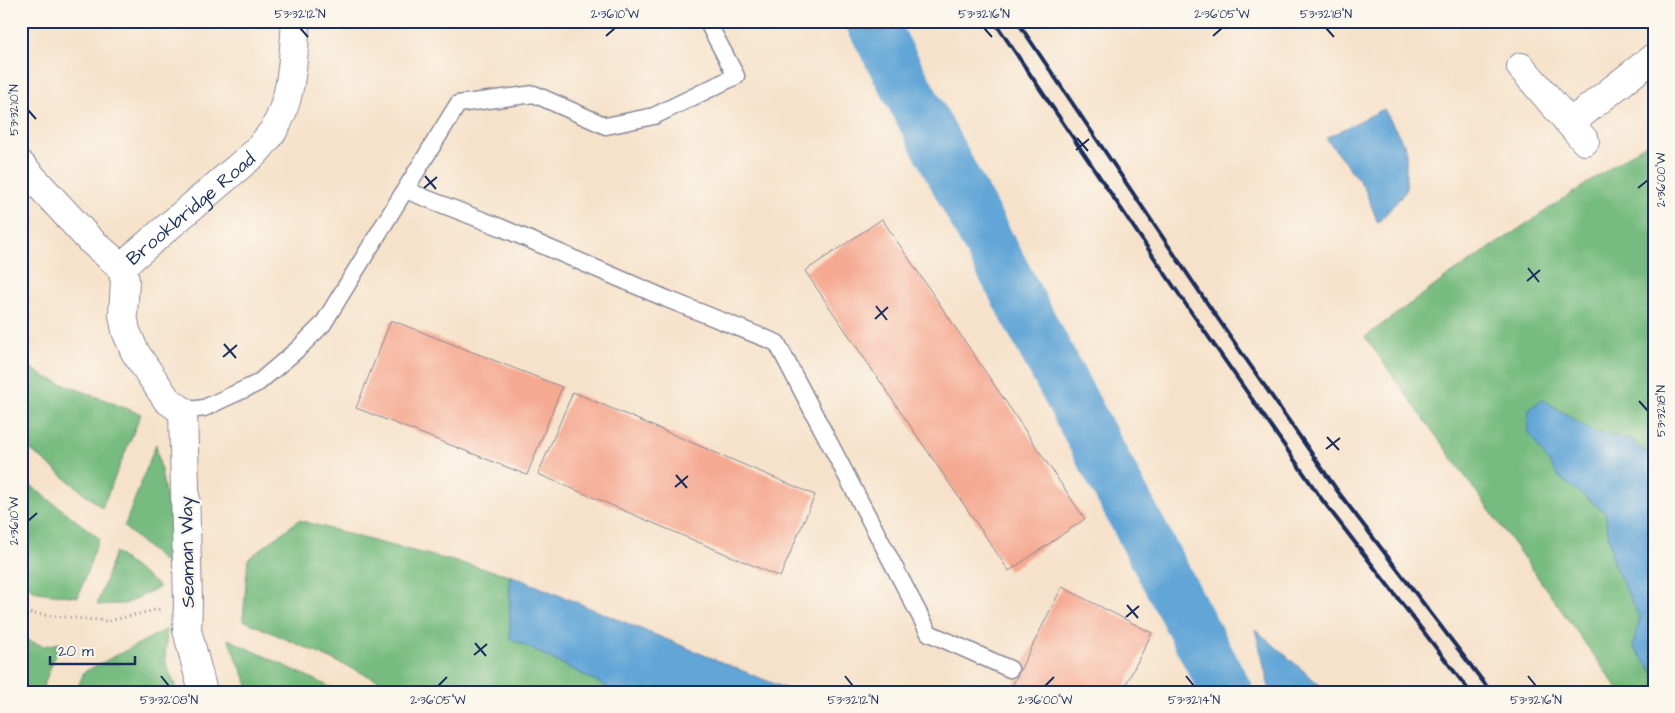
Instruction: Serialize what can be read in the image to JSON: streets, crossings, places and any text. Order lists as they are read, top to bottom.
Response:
{
  "streets": {
    "street": ["Brookbridge Road", "Seaman Way"]
  },
  "crossings": [
    ["Brookbridge Road", "Seaman Way"]
  ],
  "scale_bar": "20 m",
  "coordinates": [
    "53°32'12\"N",
    "2°36'10\"W",
    "53°32'16\"N",
    "2°36'05\"W",
    "53°32'18\"N",
    "53°32'10\"N",
    "2°36'00\"W",
    "53°32'08\"N",
    "53°32'14\"N"
  ]
}
